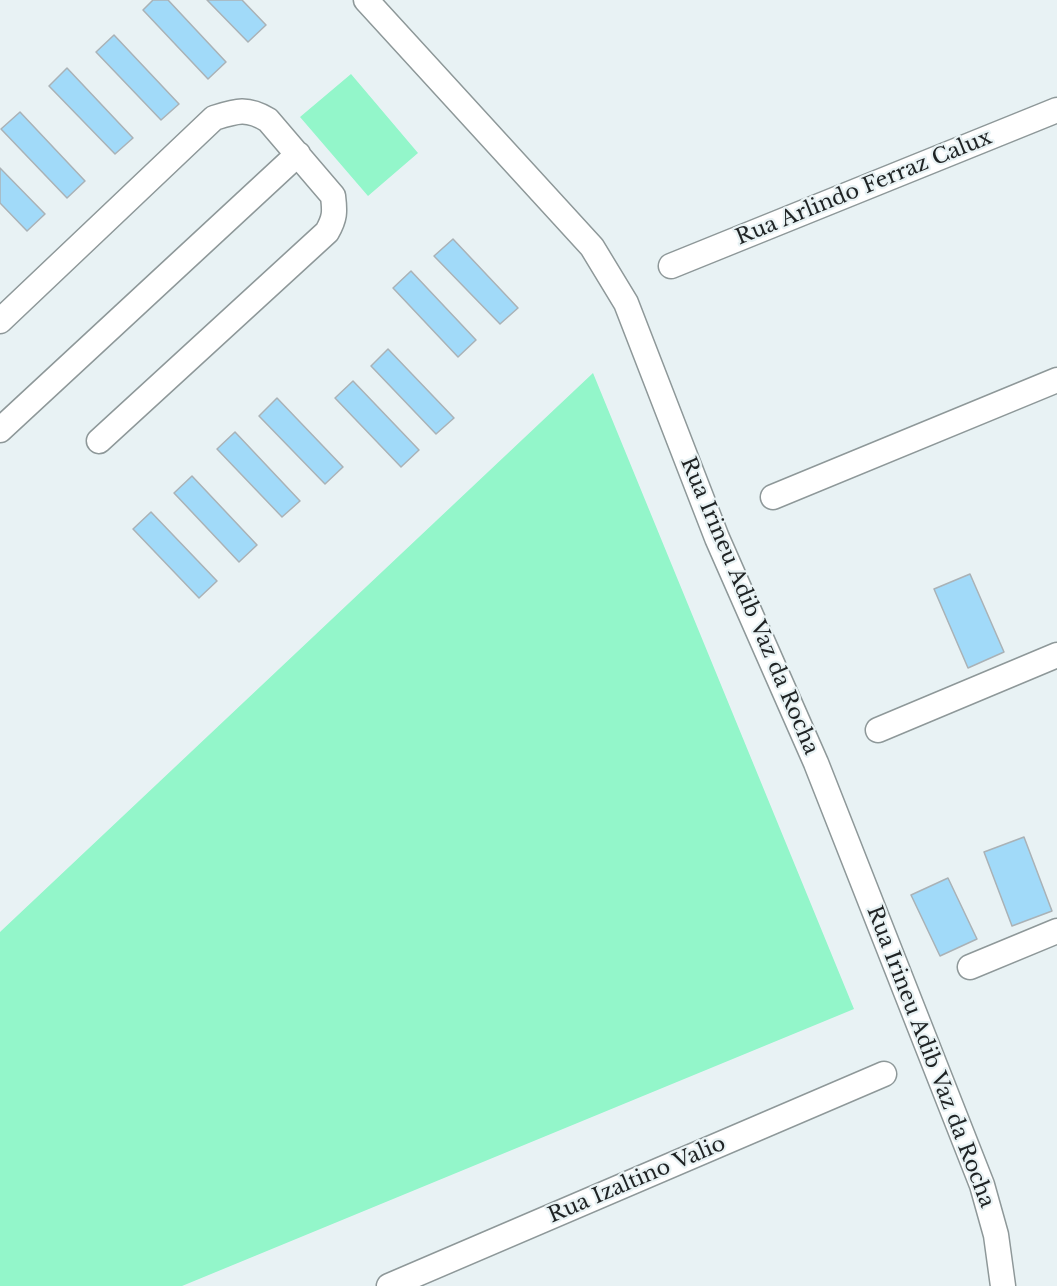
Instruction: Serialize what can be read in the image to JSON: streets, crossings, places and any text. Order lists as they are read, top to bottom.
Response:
{
  "streets": {
    "street": ["Rua Arlindo Ferraz Calux", "Rua Irineu Adib Vaz da Rocha", "Rua Izaltino Valio"]
  }
}
